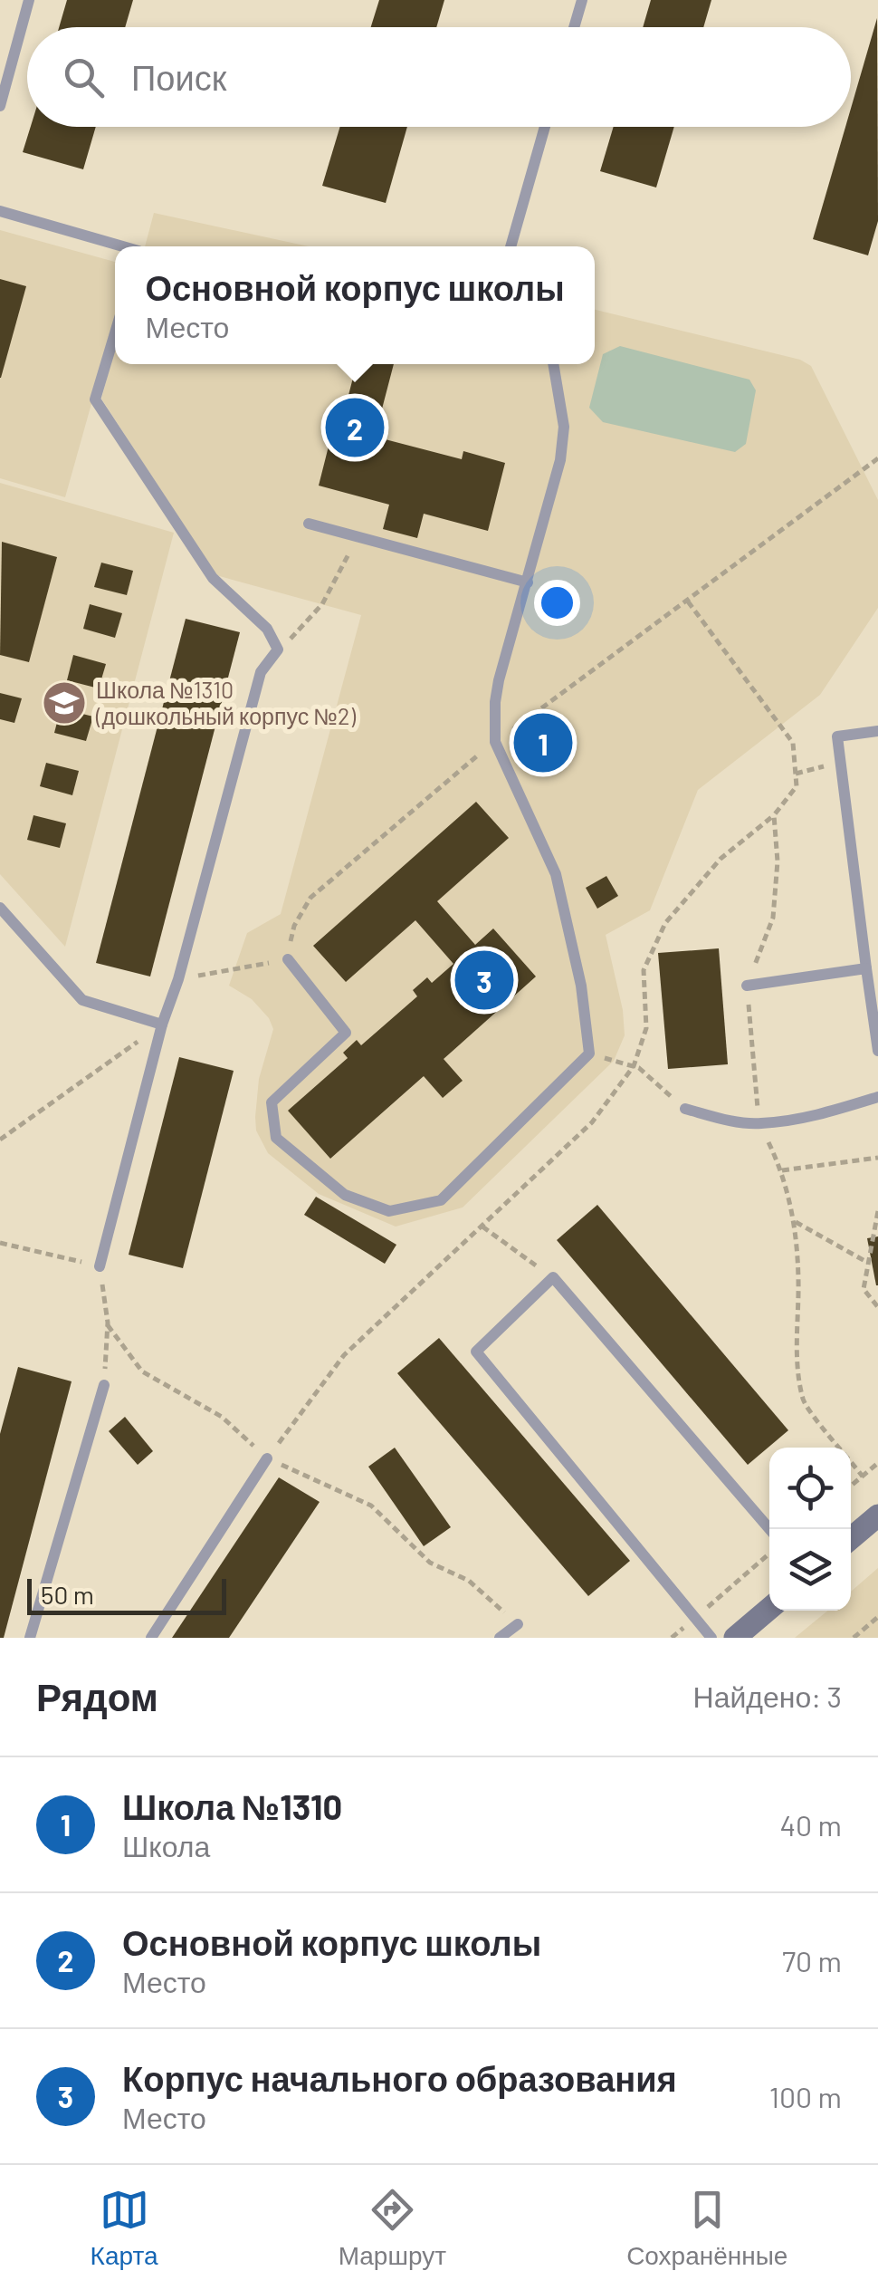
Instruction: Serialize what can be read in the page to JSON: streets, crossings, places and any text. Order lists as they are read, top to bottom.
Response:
{
  "places": {
    "school or university": ["Школа №1310 (дошкольный корпус №2)"]
  },
  "scale_bar": "50 m",
  "page": {
    "search": "Поиск",
    "popup": ["Основной корпус школы", "Место"],
    "pins": ["2", "1", "3"],
    "scale": "50 m",
    "heading": ["Рядом", "Найдено: 3"],
    "list": [
      {
        "mark": "1",
        "name": "Школа №1310",
        "note": "Школа",
        "value": "40 m"
      },
      {
        "mark": "2",
        "name": "Основной корпус школы",
        "note": "Место",
        "value": "70 m"
      },
      {
        "mark": "3",
        "name": "Корпус начального образования",
        "note": "Место",
        "value": "100 m"
      }
    ],
    "nav": ["Карта", "Маршрут", "Сохранённые"]
  }
}
